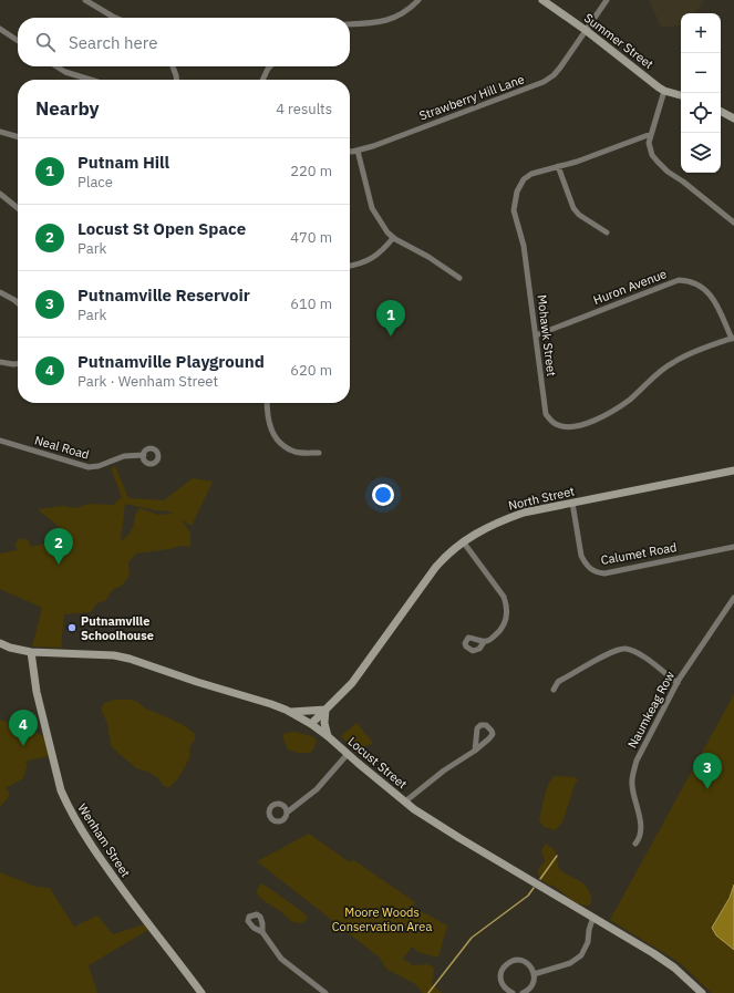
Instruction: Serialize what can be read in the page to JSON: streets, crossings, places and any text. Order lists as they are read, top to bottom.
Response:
{
  "streets": {
    "main road": [
      "Summer Street",
      "North Street",
      "Locust Street",
      "Wenham Street"
    ],
    "street": [
      "Strawberry Hill Lane",
      "Huron Avenue",
      "Mohawk Street",
      "Neal Road",
      "Calumet Road",
      "Naumkeag Row"
    ]
  },
  "crossings": [
    ["Summer Street", "Strawberry Hill Lane"],
    ["Huron Avenue", "Mohawk Street"],
    ["North Street", "Calumet Road"],
    ["North Street", "Locust Street"],
    ["Locust Street", "Wenham Street"]
  ],
  "parks": ["Moore Woods Conservation Area"],
  "places": ["Putnamville Schoolhouse"],
  "page": {
    "map_buttons": ["+", "−"],
    "search": "Search here",
    "heading": ["Nearby", "4 results"],
    "list": [
      {
        "mark": "1",
        "name": "Putnam Hill",
        "note": "Place",
        "value": "220 m"
      },
      {
        "mark": "2",
        "name": "Locust St Open Space",
        "note": "Park",
        "value": "470 m"
      },
      {
        "mark": "3",
        "name": "Putnamville Reservoir",
        "note": "Park",
        "value": "610 m"
      },
      {
        "mark": "4",
        "name": "Putnamville Playground",
        "note": "Park · Wenham Street",
        "value": "620 m"
      }
    ],
    "pins": [
      "1",
      "2",
      "4",
      "3"
    ]
  }
}
